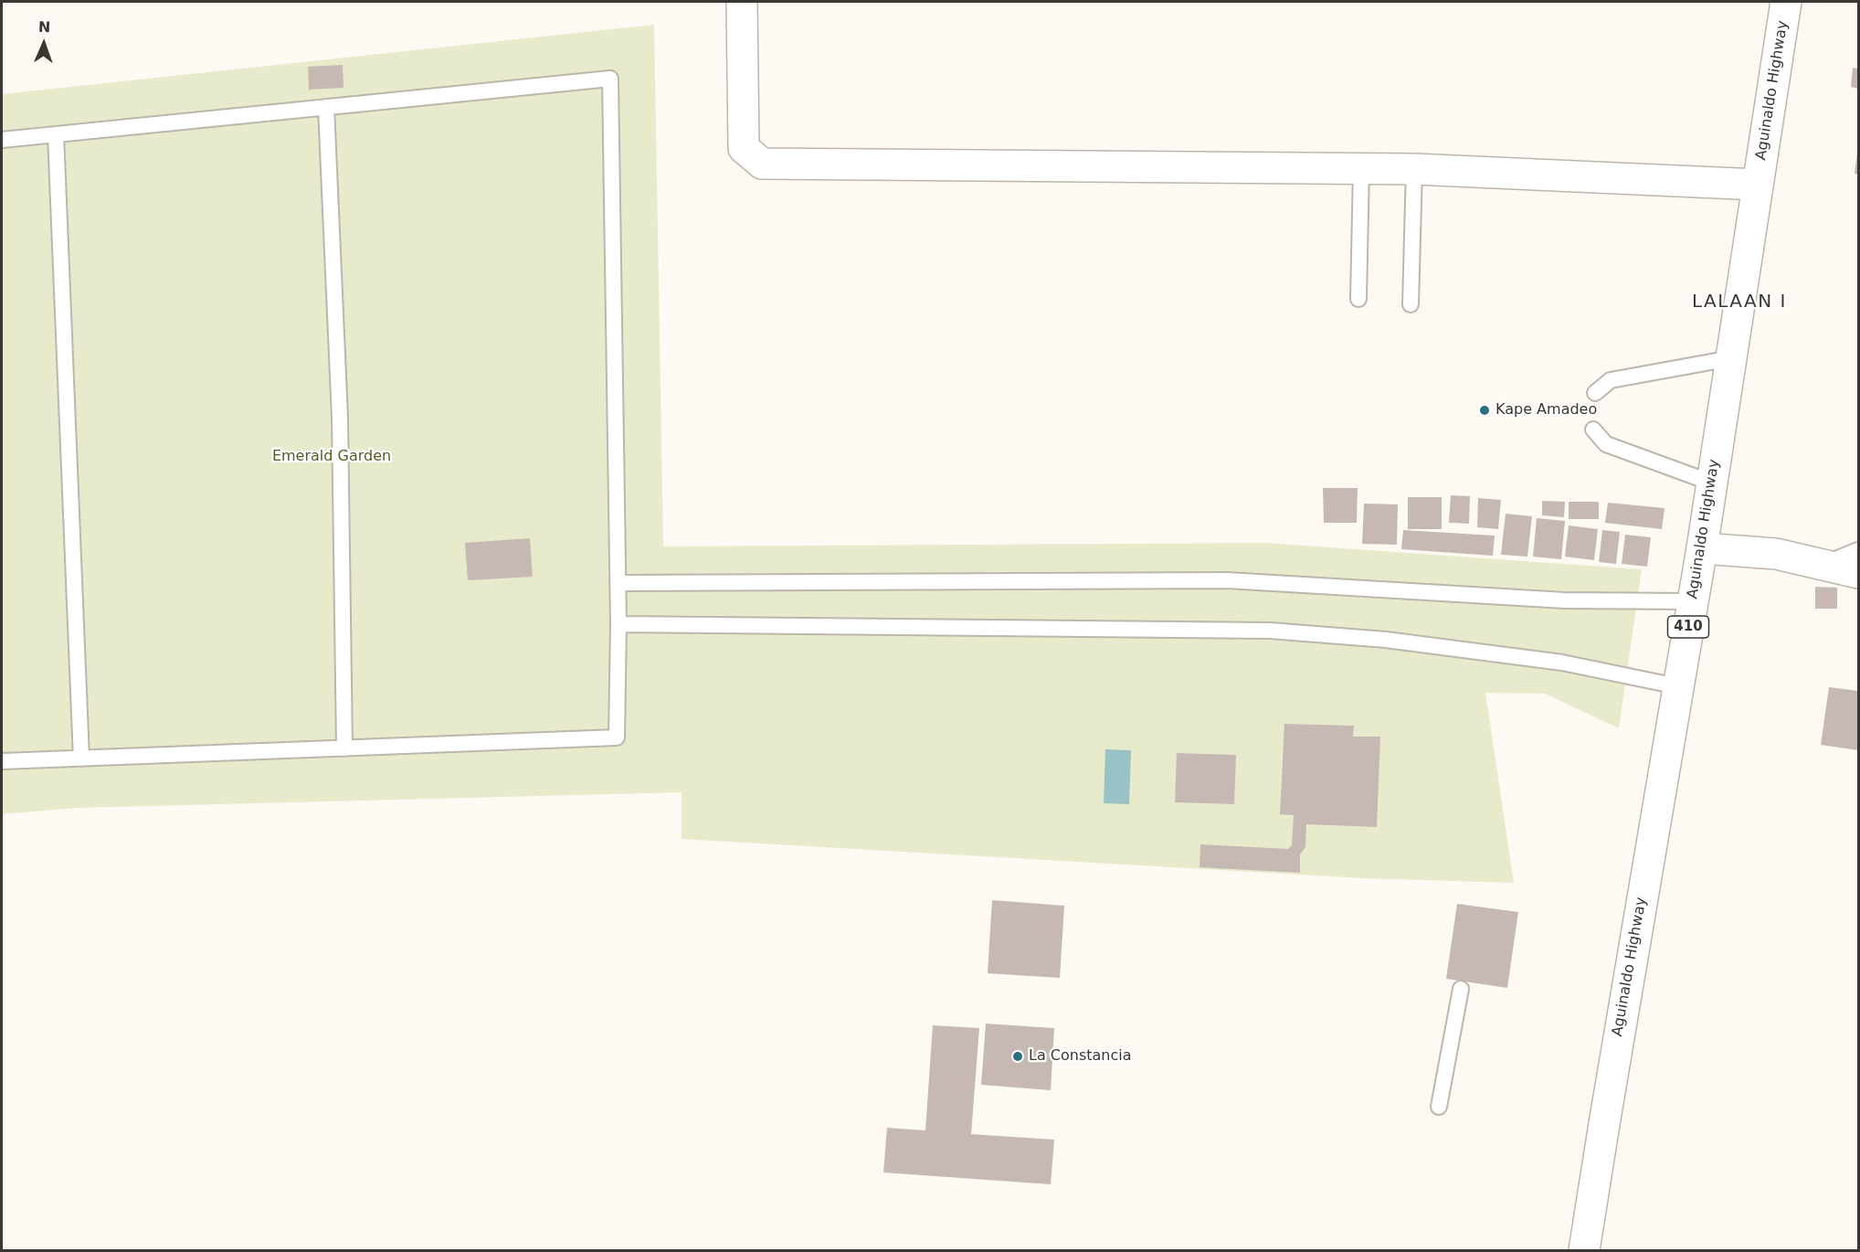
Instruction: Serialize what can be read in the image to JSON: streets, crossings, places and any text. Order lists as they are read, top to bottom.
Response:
{
  "streets": {
    "street": ["Aguinaldo Highway", "410"]
  },
  "districts": ["LALAAN I"],
  "parks": ["Emerald Garden"],
  "places": ["Kape Amadeo", "La Constancia"],
  "north": "top"
}
